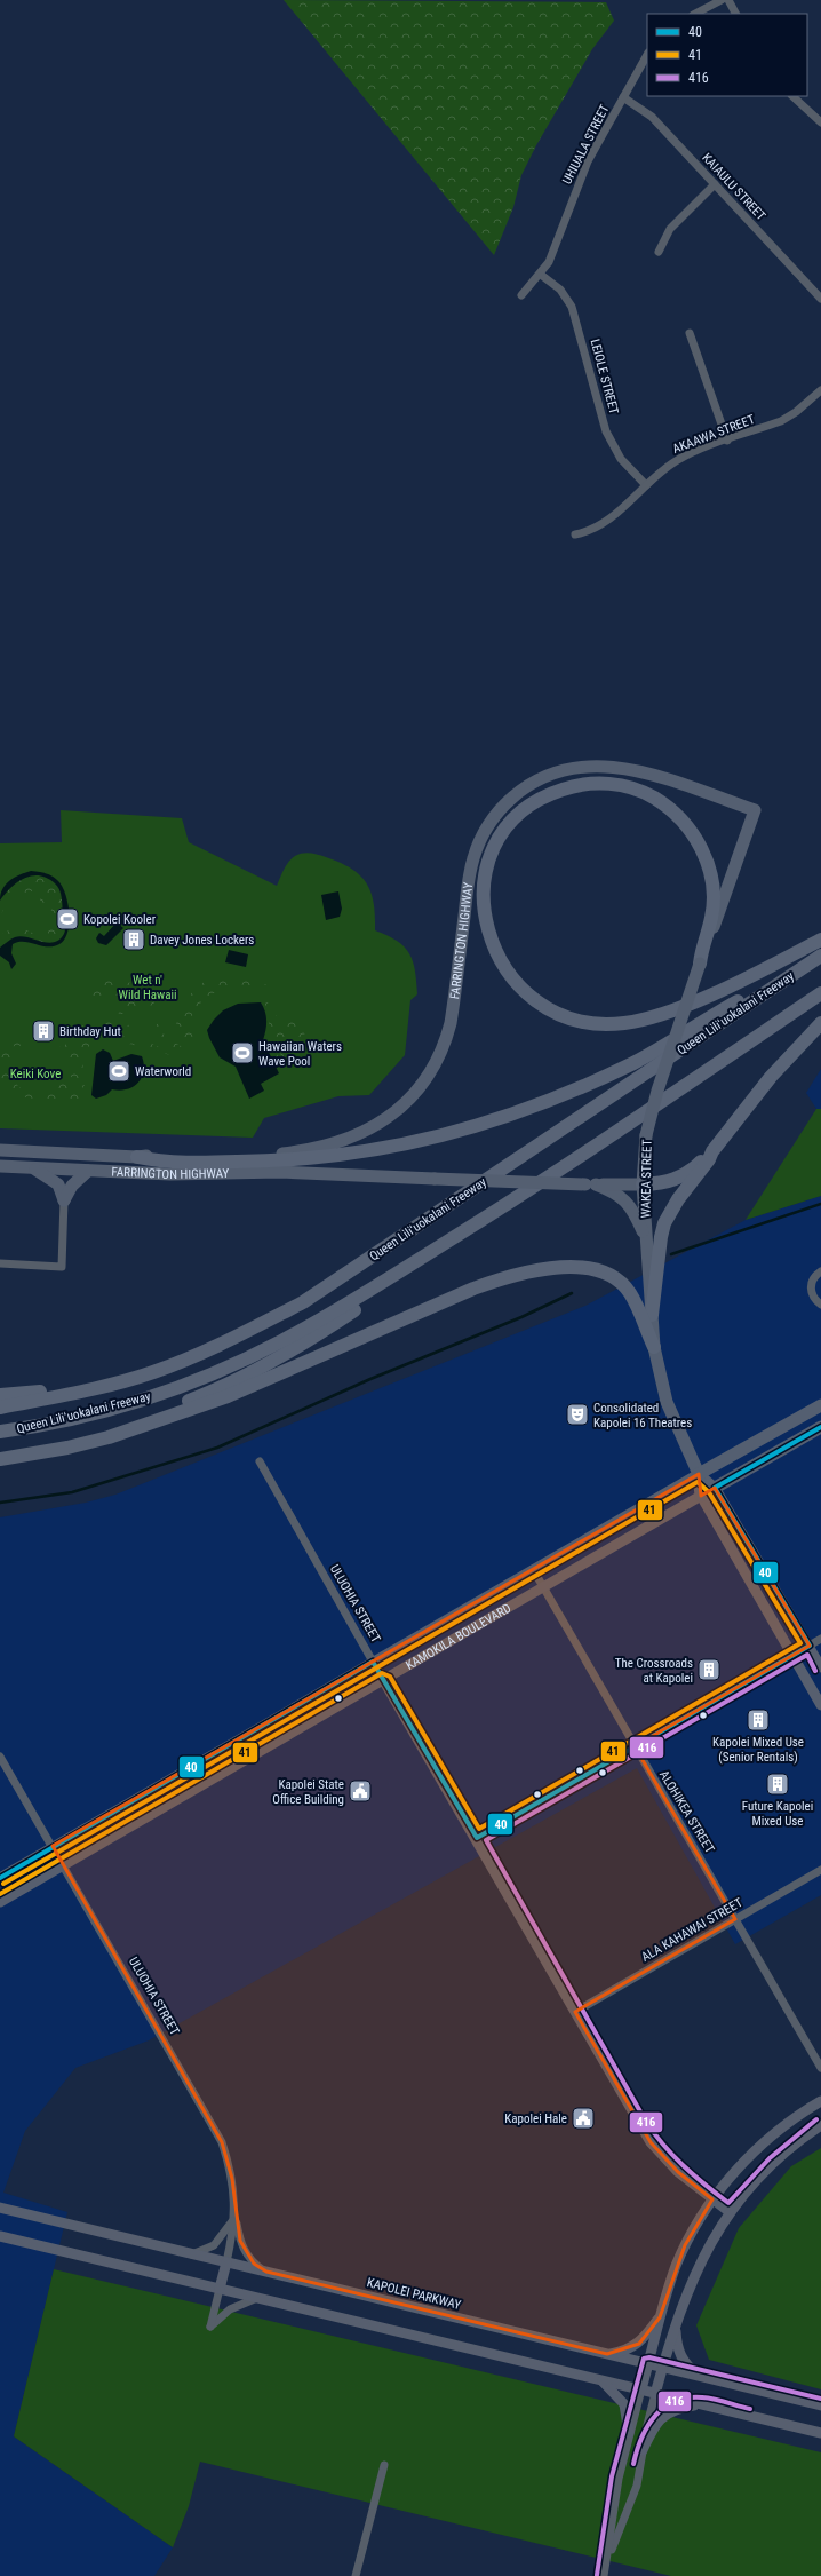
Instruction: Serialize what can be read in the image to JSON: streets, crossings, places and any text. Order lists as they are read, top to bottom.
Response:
{
  "streets": {
    "highway": ["Queen Liliʻuokalani Freeway"],
    "main road": [
      "FARRINGTON HIGHWAY",
      "WAKEA STREET",
      "ULUOHIA STREET",
      "KAMOKILA BOULEVARD",
      "KAPOLEI PARKWAY"
    ],
    "street": [
      "UHIUALA STREET",
      "KAIAULU STREET",
      "LEIOLE STREET",
      "AKAAWA STREET",
      "ALOHIKEA STREET",
      "ALA KAHAWAI STREET"
    ]
  },
  "crossings": [
    ["UHIUALA STREET", "KAIAULU STREET"],
    ["UHIUALA STREET", "LEIOLE STREET"],
    ["LEIOLE STREET", "AKAAWA STREET"],
    ["FARRINGTON HIGHWAY", "WAKEA STREET"],
    ["WAKEA STREET", "KAMOKILA BOULEVARD"],
    ["ULUOHIA STREET", "KAMOKILA BOULEVARD"],
    ["ULUOHIA STREET", "ALA KAHAWAI STREET"],
    ["ULUOHIA STREET", "KAPOLEI PARKWAY"],
    ["KAMOKILA BOULEVARD", "ALOHIKEA STREET"],
    ["ALOHIKEA STREET", "ALA KAHAWAI STREET"]
  ],
  "parks": ["Wet n' Wild Hawaii", "Keiki Kove"],
  "places": {
    "sports": ["Kopolei Kooler", "Hawaiian Waters Wave Pool", "Waterworld"],
    "building": [
      "Davey Jones Lockers",
      "Birthday Hut",
      "The Crossroads at Kapolei",
      "Kapolei Mixed Use (Senior Rentals)",
      "Future Kapolei Mixed Use"
    ],
    "theatre": ["Consolidated Kapolei 16 Theatres"],
    "public building": ["Kapolei State Office Building", "Kapolei Hale"]
  },
  "lines": ["transit line 40", "transit line 41", "transit line 416"],
  "legend": ["40", "41", "416"]
}
